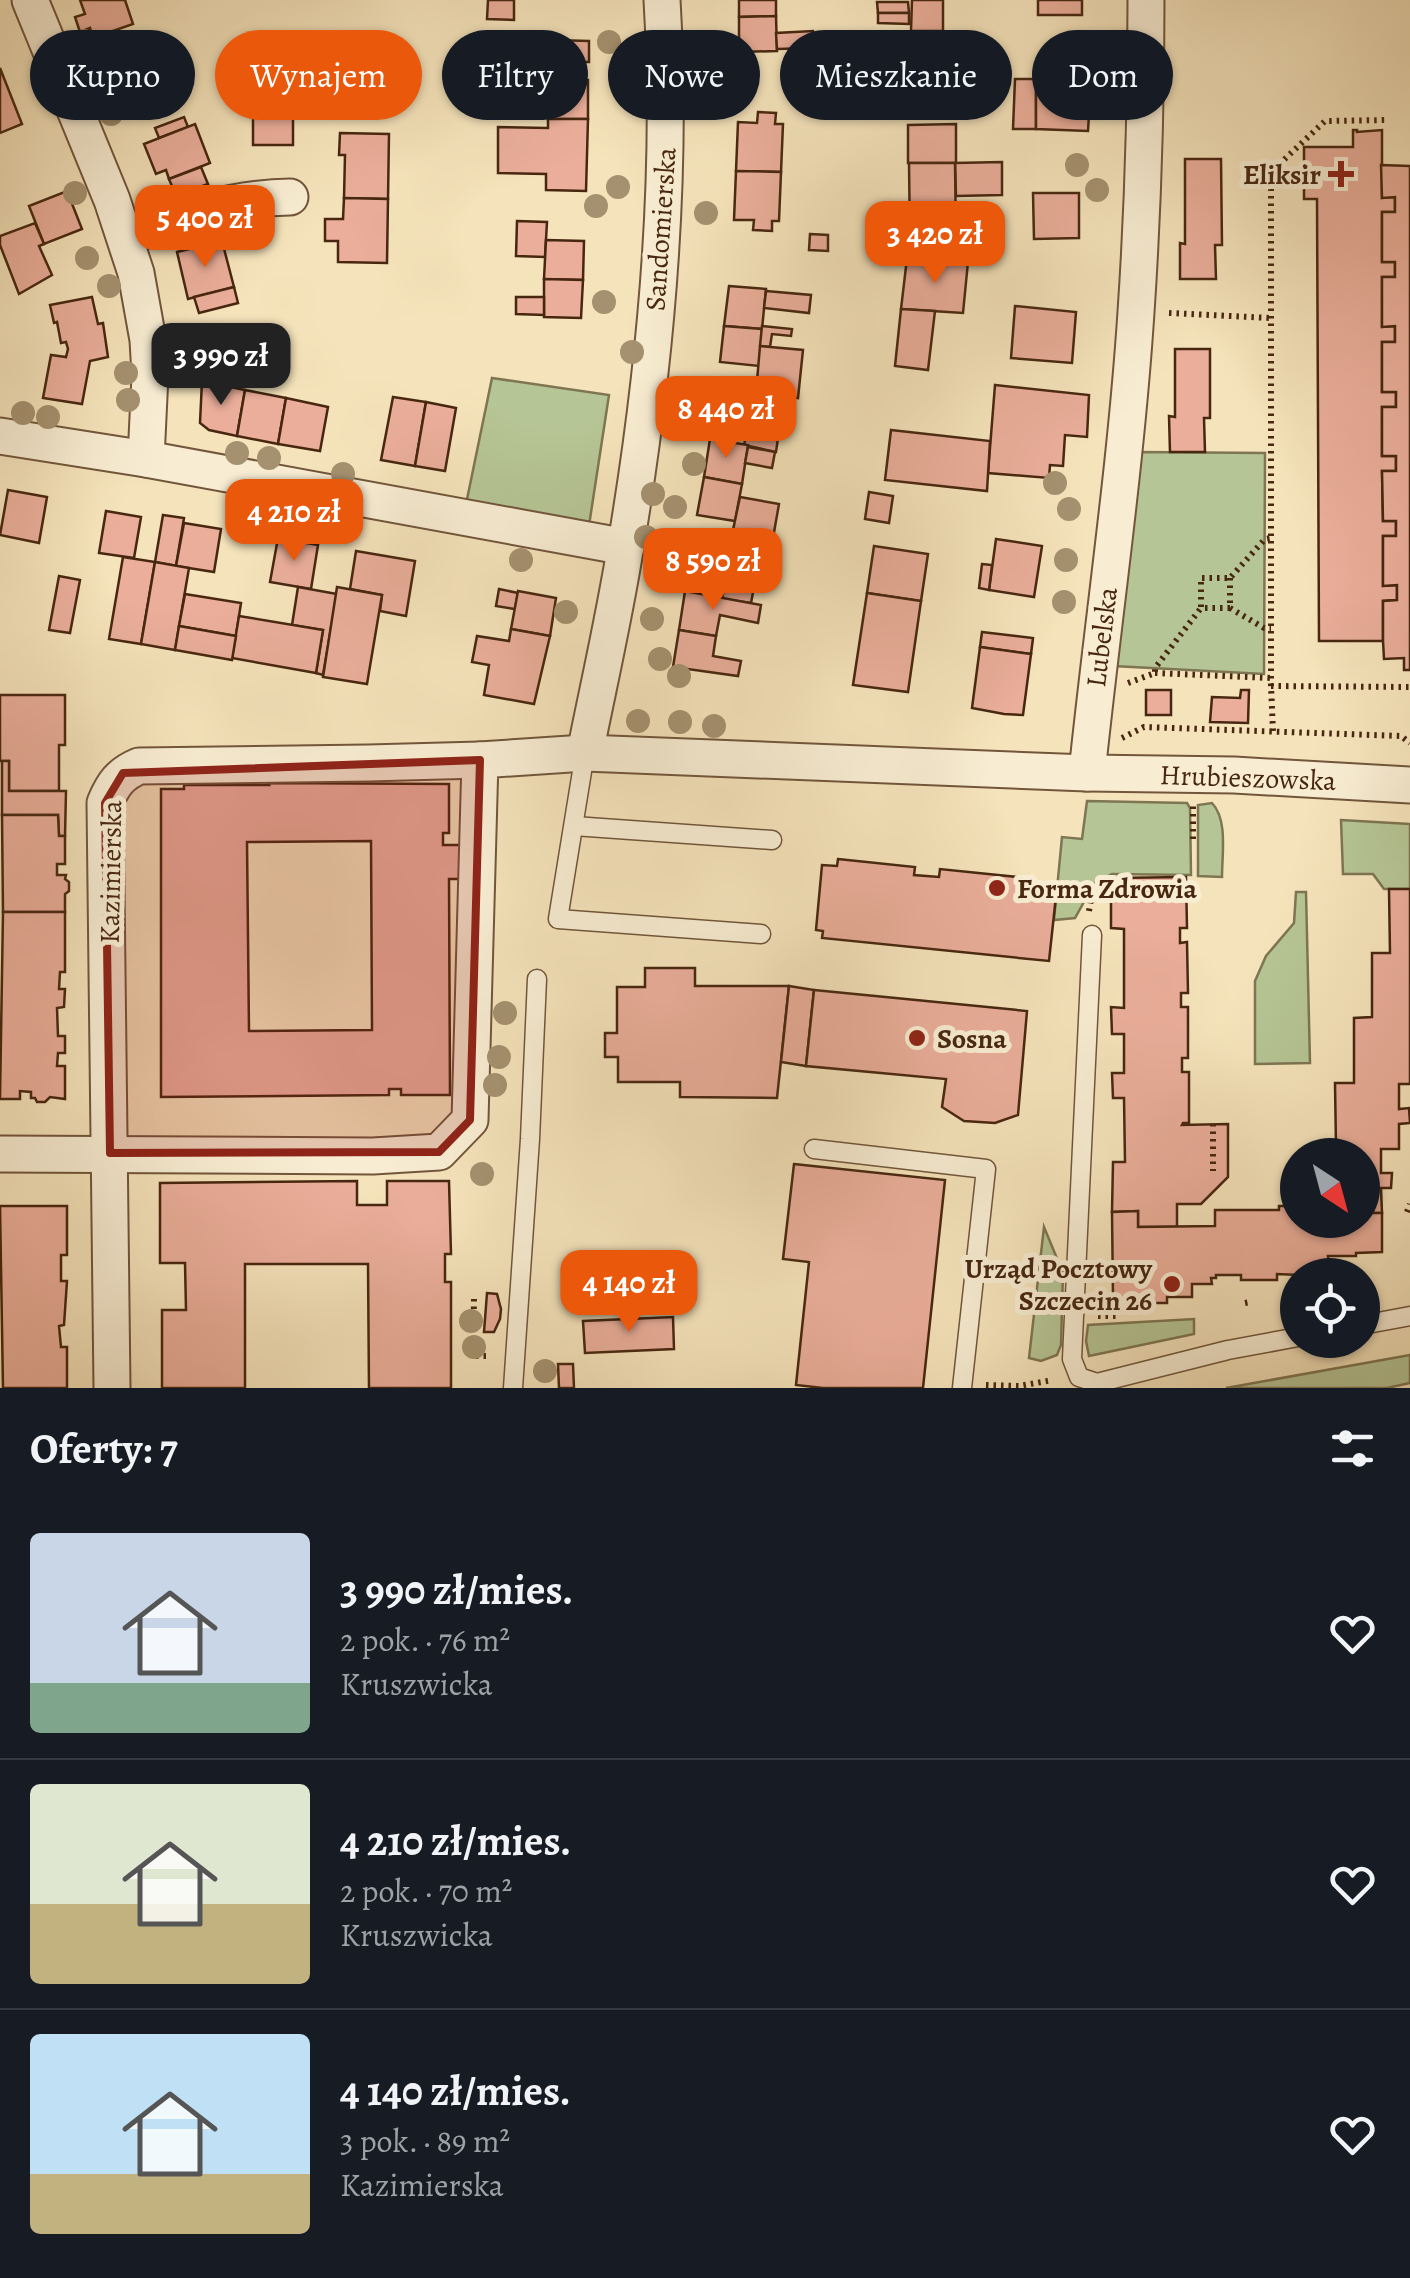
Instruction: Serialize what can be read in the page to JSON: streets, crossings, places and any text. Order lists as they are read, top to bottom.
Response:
{
  "streets": {
    "street": [
      "Sandomierska",
      "Lubelska",
      "Hrubieszowska",
      "Kazimierska"
    ]
  },
  "crossings": [
    ["Sandomierska", "Kazimierska"],
    ["Lubelska", "Hrubieszowska"]
  ],
  "places": {
    "health": ["Eliksir"],
    "other": ["Forma Zdrowia", "Sosna", "Urząd Pocztowy Szczecin 26"]
  },
  "north": "bottom right",
  "page": {
    "chip": [
      "Kupno",
      "Wynajem",
      "Filtry",
      "Nowe",
      "Mieszkanie",
      "Dom"
    ],
    "price": [
      "5 400 zł",
      "3 420 zł",
      "3 990 zł",
      "8 440 zł",
      "4 210 zł",
      "8 590 zł",
      "4 140 zł"
    ],
    "heading": "Oferty: 7",
    "list": [
      {
        "name": "3 990 zł/mies.",
        "note": "2 pok. · 76 m² · Kruszwicka"
      },
      {
        "name": "4 210 zł/mies.",
        "note": "2 pok. · 70 m² · Kruszwicka"
      },
      {
        "name": "4 140 zł/mies.",
        "note": "3 pok. · 89 m² · Kazimierska"
      }
    ]
  }
}
